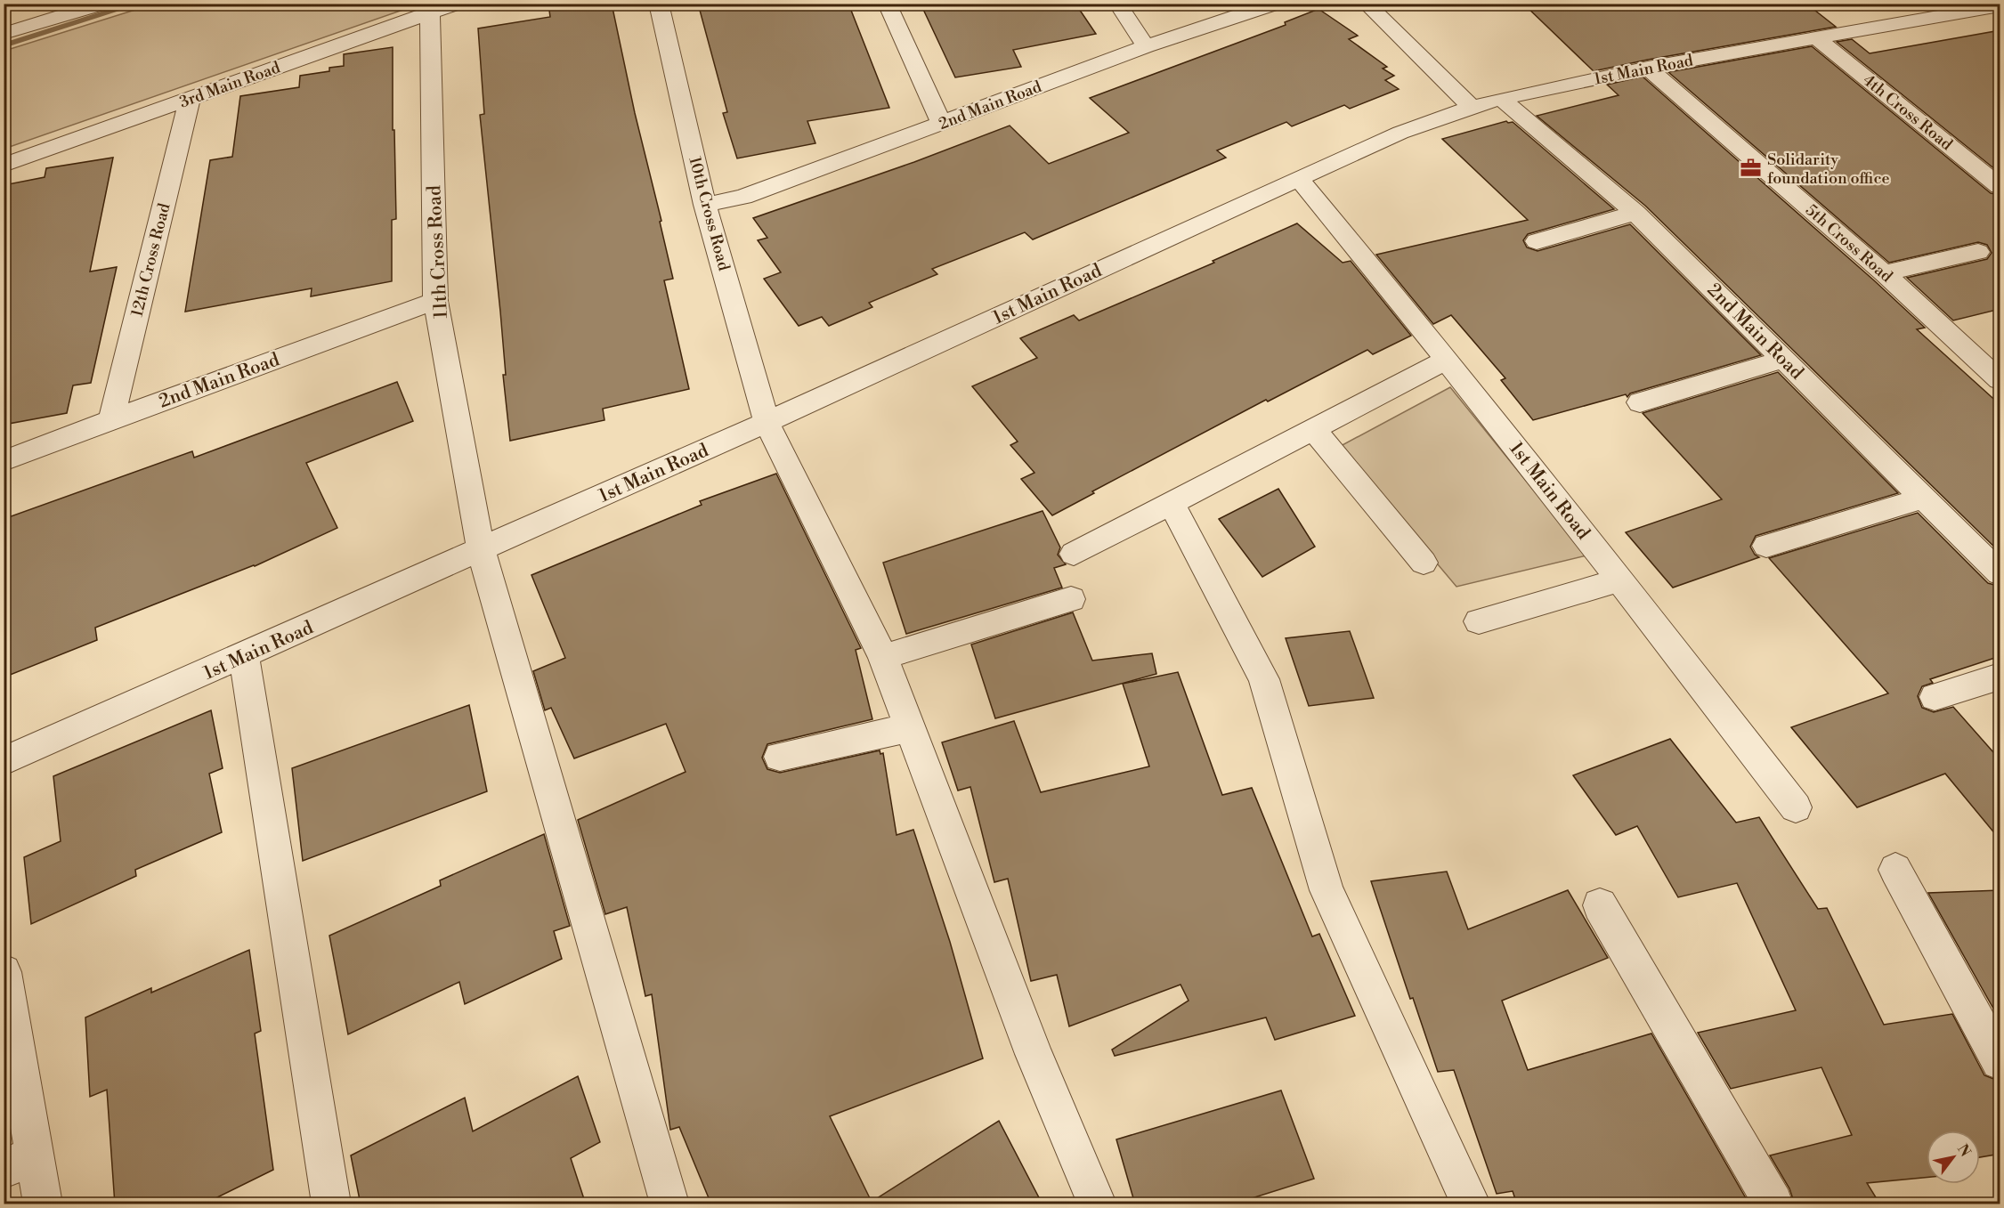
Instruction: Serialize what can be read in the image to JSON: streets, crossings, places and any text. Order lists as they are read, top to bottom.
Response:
{
  "streets": {
    "street": [
      "1st Main Road",
      "3rd Main Road",
      "2nd Main Road",
      "4th Cross Road",
      "10th Cross Road",
      "5th Cross Road",
      "11th Cross Road",
      "12th Cross Road"
    ]
  },
  "crossings": [
    ["1st Main Road", "2nd Main Road"],
    ["1st Main Road", "4th Cross Road"],
    ["1st Main Road", "10th Cross Road"],
    ["1st Main Road", "5th Cross Road"],
    ["1st Main Road", "11th Cross Road"],
    ["3rd Main Road", "11th Cross Road"],
    ["3rd Main Road", "12th Cross Road"],
    ["2nd Main Road", "10th Cross Road"],
    ["2nd Main Road", "11th Cross Road"],
    ["2nd Main Road", "12th Cross Road"]
  ],
  "places": {
    "office": ["Solidarity foundation office"]
  },
  "north": "top right"
}
